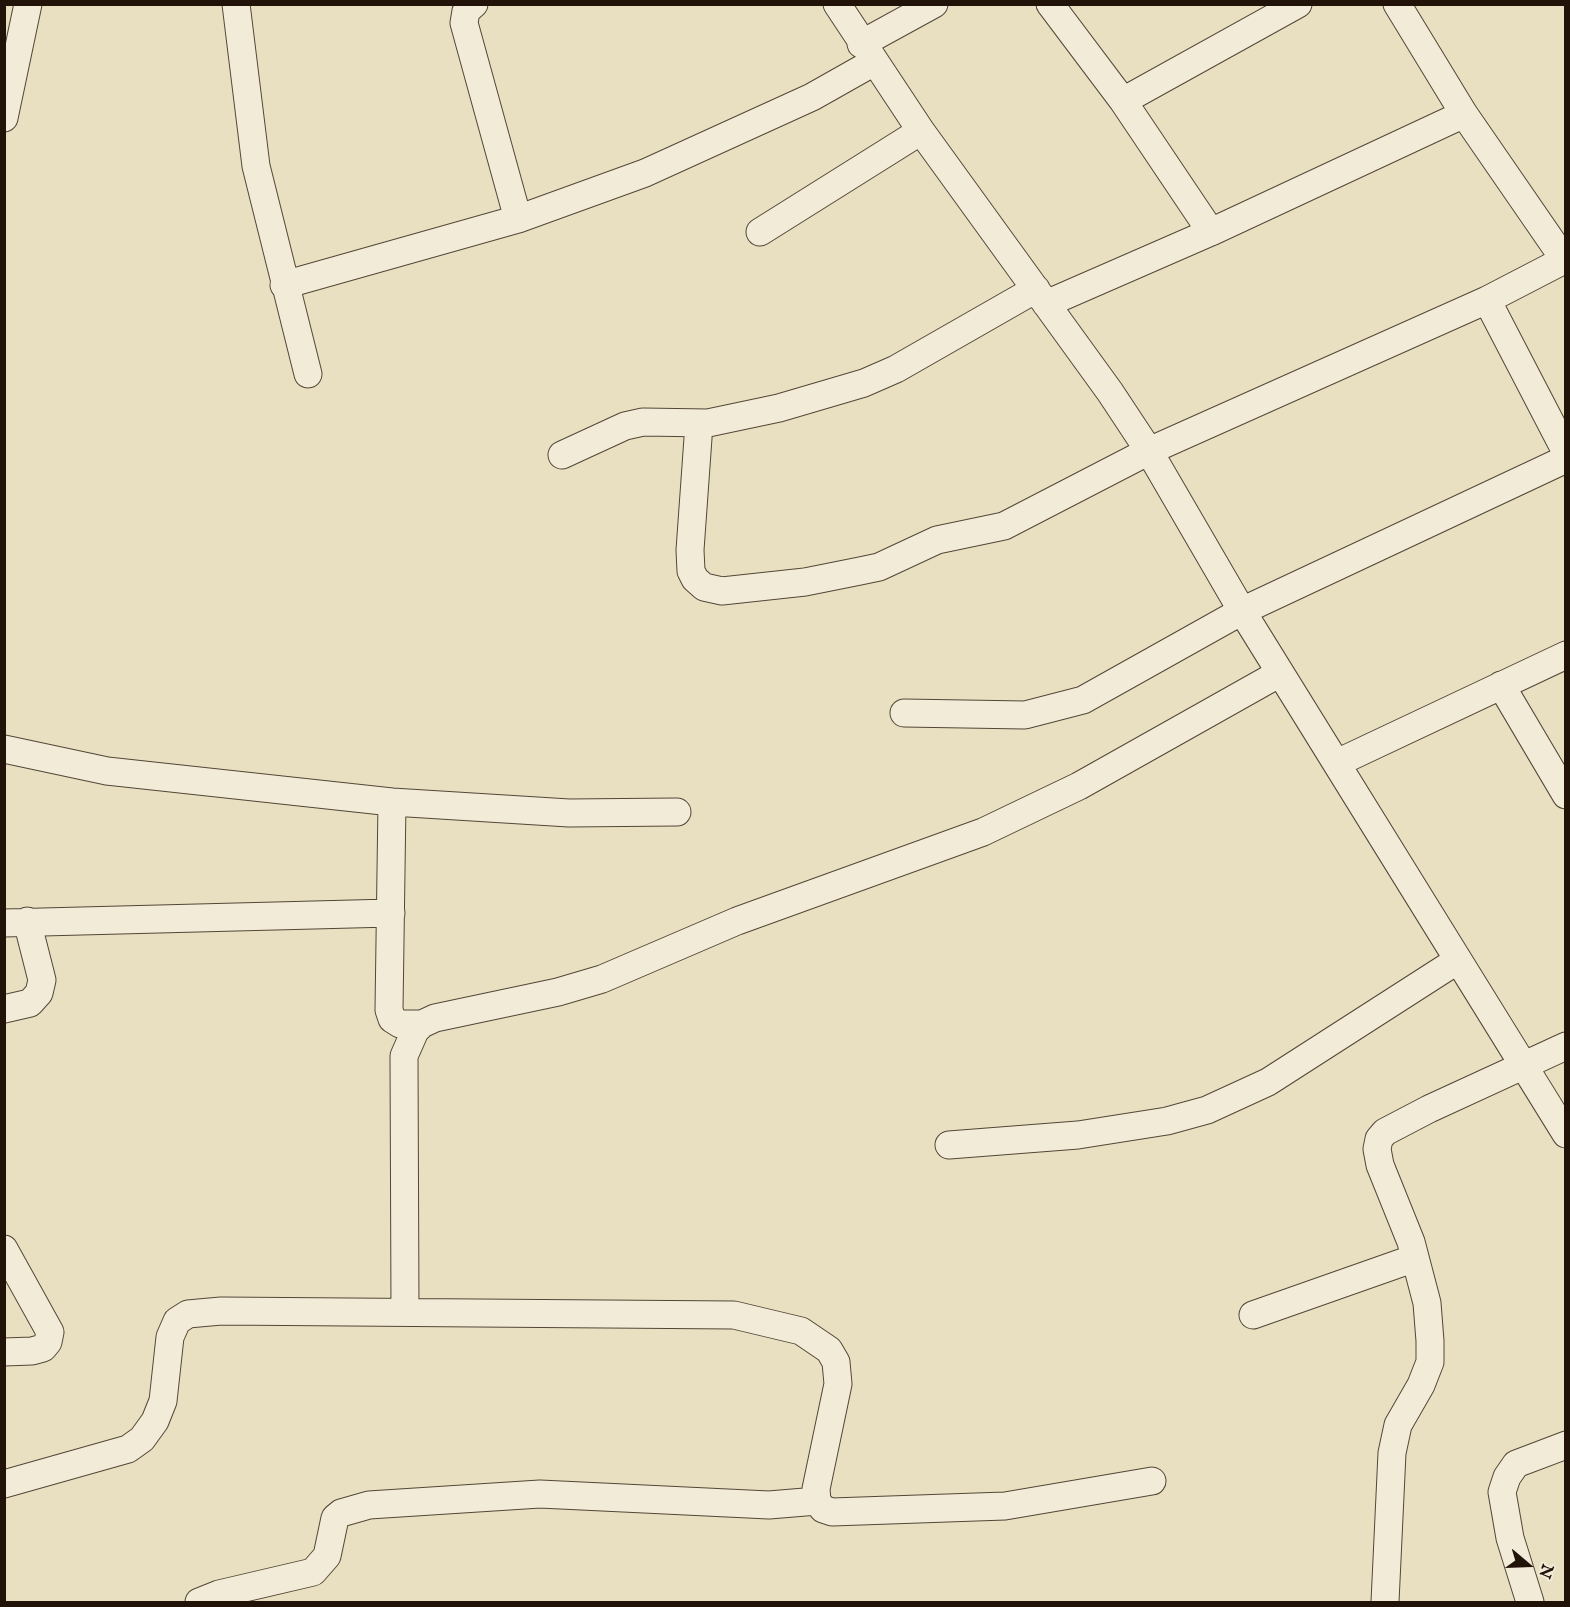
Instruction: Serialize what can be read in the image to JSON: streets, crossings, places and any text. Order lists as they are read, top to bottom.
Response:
{
  "north": "right"
}
